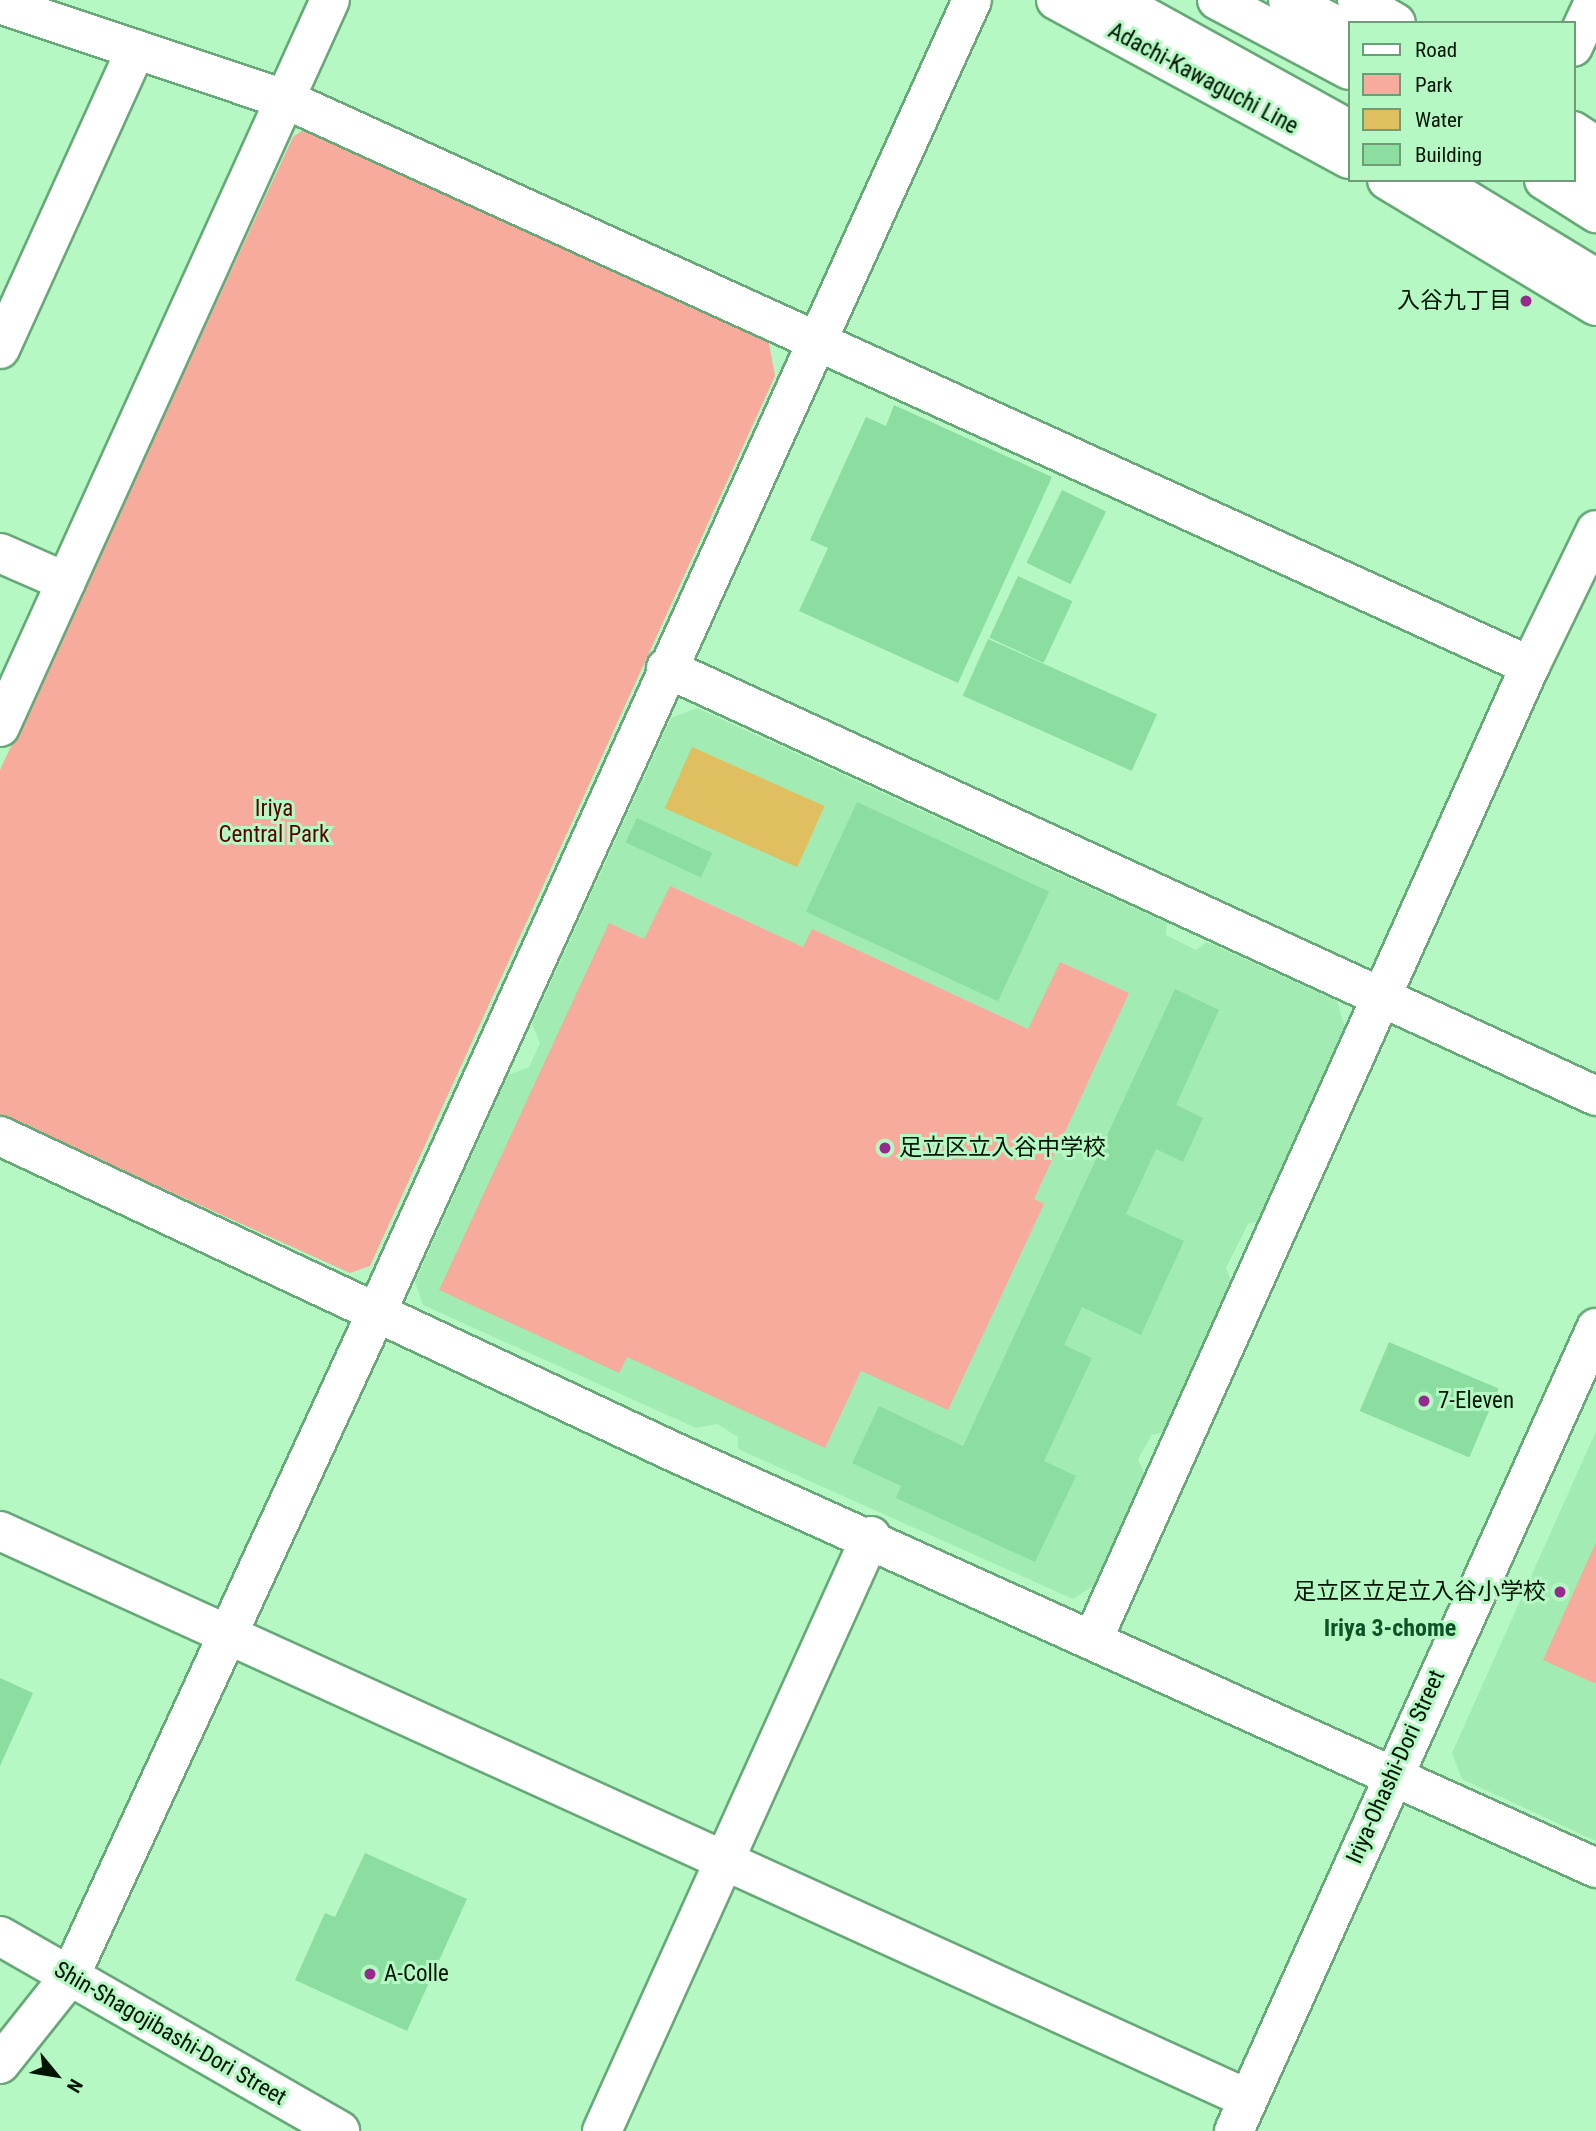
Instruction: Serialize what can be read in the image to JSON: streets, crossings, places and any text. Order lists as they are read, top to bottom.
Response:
{
  "streets": {
    "main road": ["Adachi-Kawaguchi Line", "Iriya-Ohashi-Dori Street", "Shin-Shagojibashi-Dori Street"]
  },
  "districts": ["Iriya 3-chome"],
  "parks": ["Iriya Central Park"],
  "places": [
    "入谷九丁目",
    "足立区立入谷中学校",
    "7-Eleven",
    "足立区立足立入谷小学校",
    "A-Colle"
  ],
  "legend": [
    "Road",
    "Park",
    "Water",
    "Building"
  ],
  "north": "bottom right"
}
